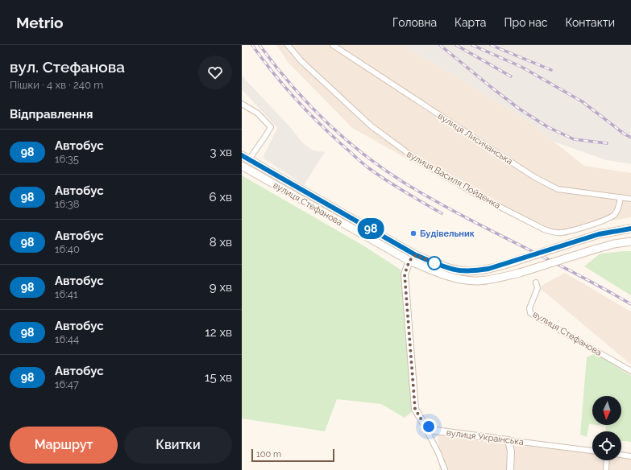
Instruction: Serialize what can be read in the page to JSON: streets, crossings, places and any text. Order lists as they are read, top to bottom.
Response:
{
  "streets": {
    "main road": ["вулиця Стефанова"],
    "street": ["вулиця Лисичанська", "вулиця Василя Пойденка", "вулиця Українська"]
  },
  "crossings": [
    ["вулиця Лисичанська", "вулиця Василя Пойденка"],
    ["вулиця Стефанова", "вулиця Українська"]
  ],
  "places": ["Будівельник"],
  "lines": ["bus line 98"],
  "scale_bar": "100 m",
  "north": "bottom",
  "page": {
    "header": "Metrio",
    "nav": [
      "Головна",
      "Карта",
      "Про нас",
      "Контакти"
    ],
    "heading": [
      ["вул. Стефанова", "Пішки · 4 хв · 240 m"],
      "Відправлення"
    ],
    "on_map": "98",
    "list": [
      {
        "mark": "98",
        "name": "Автобус",
        "note": "16:35",
        "value": "3 хв"
      },
      {
        "mark": "98",
        "name": "Автобус",
        "note": "16:38",
        "value": "6 хв"
      },
      {
        "mark": "98",
        "name": "Автобус",
        "note": "16:40",
        "value": "8 хв"
      },
      {
        "mark": "98",
        "name": "Автобус",
        "note": "16:41",
        "value": "9 хв"
      },
      {
        "mark": "98",
        "name": "Автобус",
        "note": "16:44",
        "value": "12 хв"
      },
      {
        "mark": "98",
        "name": "Автобус",
        "note": "16:47",
        "value": "15 хв"
      }
    ],
    "buttons": ["Маршрут", "Квитки"],
    "scale": "100 m"
  }
}
